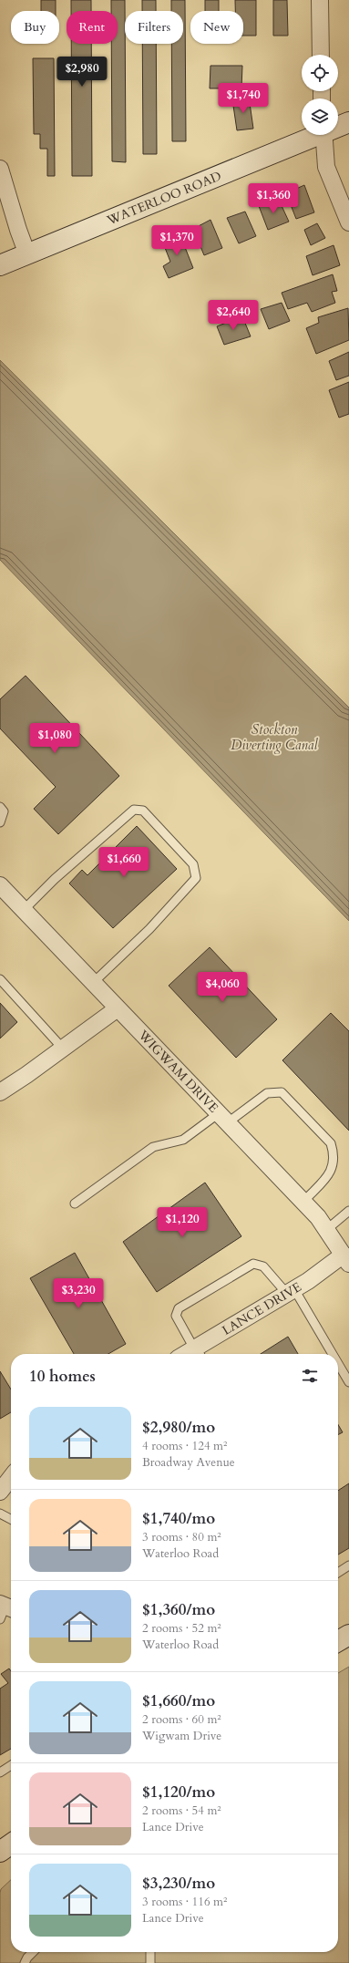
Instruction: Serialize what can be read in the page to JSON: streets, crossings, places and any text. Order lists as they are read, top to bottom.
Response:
{
  "streets": {
    "main road": ["WATERLOO ROAD"],
    "street": ["WIGWAM DRIVE", "LANCE DRIVE"]
  },
  "crossings": [
    ["WIGWAM DRIVE", "LANCE DRIVE"]
  ],
  "water": ["Stockton Diverting Canal"],
  "page": {
    "chip": [
      "Buy",
      "Rent",
      "Filters",
      "New"
    ],
    "price": [
      "$2,980",
      "$1,740",
      "$1,360",
      "$1,370",
      "$2,640",
      "$1,080",
      "$1,660",
      "$4,060",
      "$1,120",
      "$3,230"
    ],
    "heading": "10 homes",
    "list": [
      {
        "name": "$2,980/mo",
        "note": "4 rooms · 124 m² · Broadway Avenue"
      },
      {
        "name": "$1,740/mo",
        "note": "3 rooms · 80 m² · Waterloo Road"
      },
      {
        "name": "$1,360/mo",
        "note": "2 rooms · 52 m² · Waterloo Road"
      },
      {
        "name": "$1,660/mo",
        "note": "2 rooms · 60 m² · Wigwam Drive"
      },
      {
        "name": "$1,120/mo",
        "note": "2 rooms · 54 m² · Lance Drive"
      },
      {
        "name": "$3,230/mo",
        "note": "3 rooms · 116 m² · Lance Drive"
      }
    ]
  }
}
